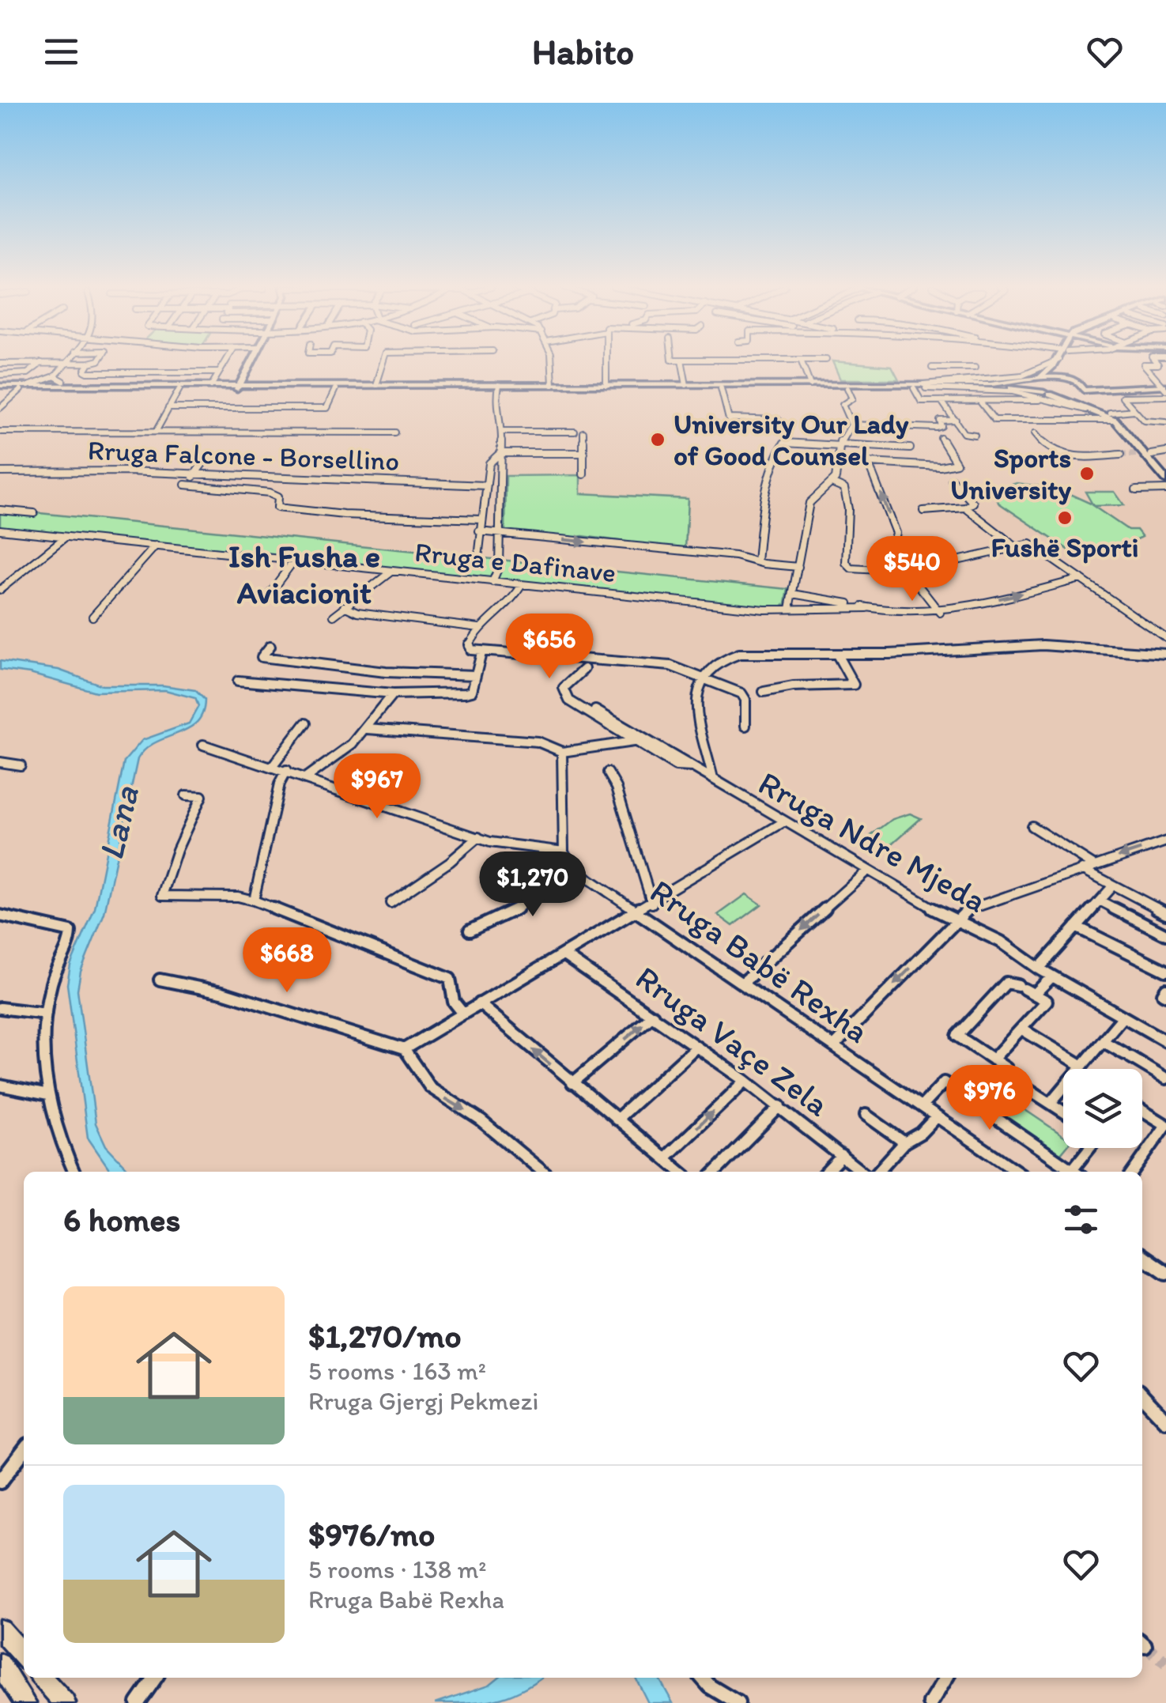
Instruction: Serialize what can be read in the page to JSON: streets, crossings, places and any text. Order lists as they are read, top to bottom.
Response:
{
  "streets": {
    "street": [
      "Rruga Falcone - Borsellino",
      "Rruga e Dafinave",
      "Rruga Ndre Mjeda",
      "Rruga Babë Rexha",
      "Rruga Vaçe Zela"
    ]
  },
  "districts": ["Ish Fusha e Aviacionit"],
  "water": ["Lana"],
  "places": ["University Our Lady of Good Counsel", "Sports University", "Fushë Sporti"],
  "page": {
    "header": "Habito",
    "price": [
      "$540",
      "$656",
      "$967",
      "$1,270",
      "$668",
      "$976"
    ],
    "heading": "6 homes",
    "list": [
      {
        "name": "$1,270/mo",
        "note": "5 rooms · 163 m² · Rruga Gjergj Pekmezi"
      },
      {
        "name": "$976/mo",
        "note": "5 rooms · 138 m² · Rruga Babë Rexha"
      }
    ]
  }
}
